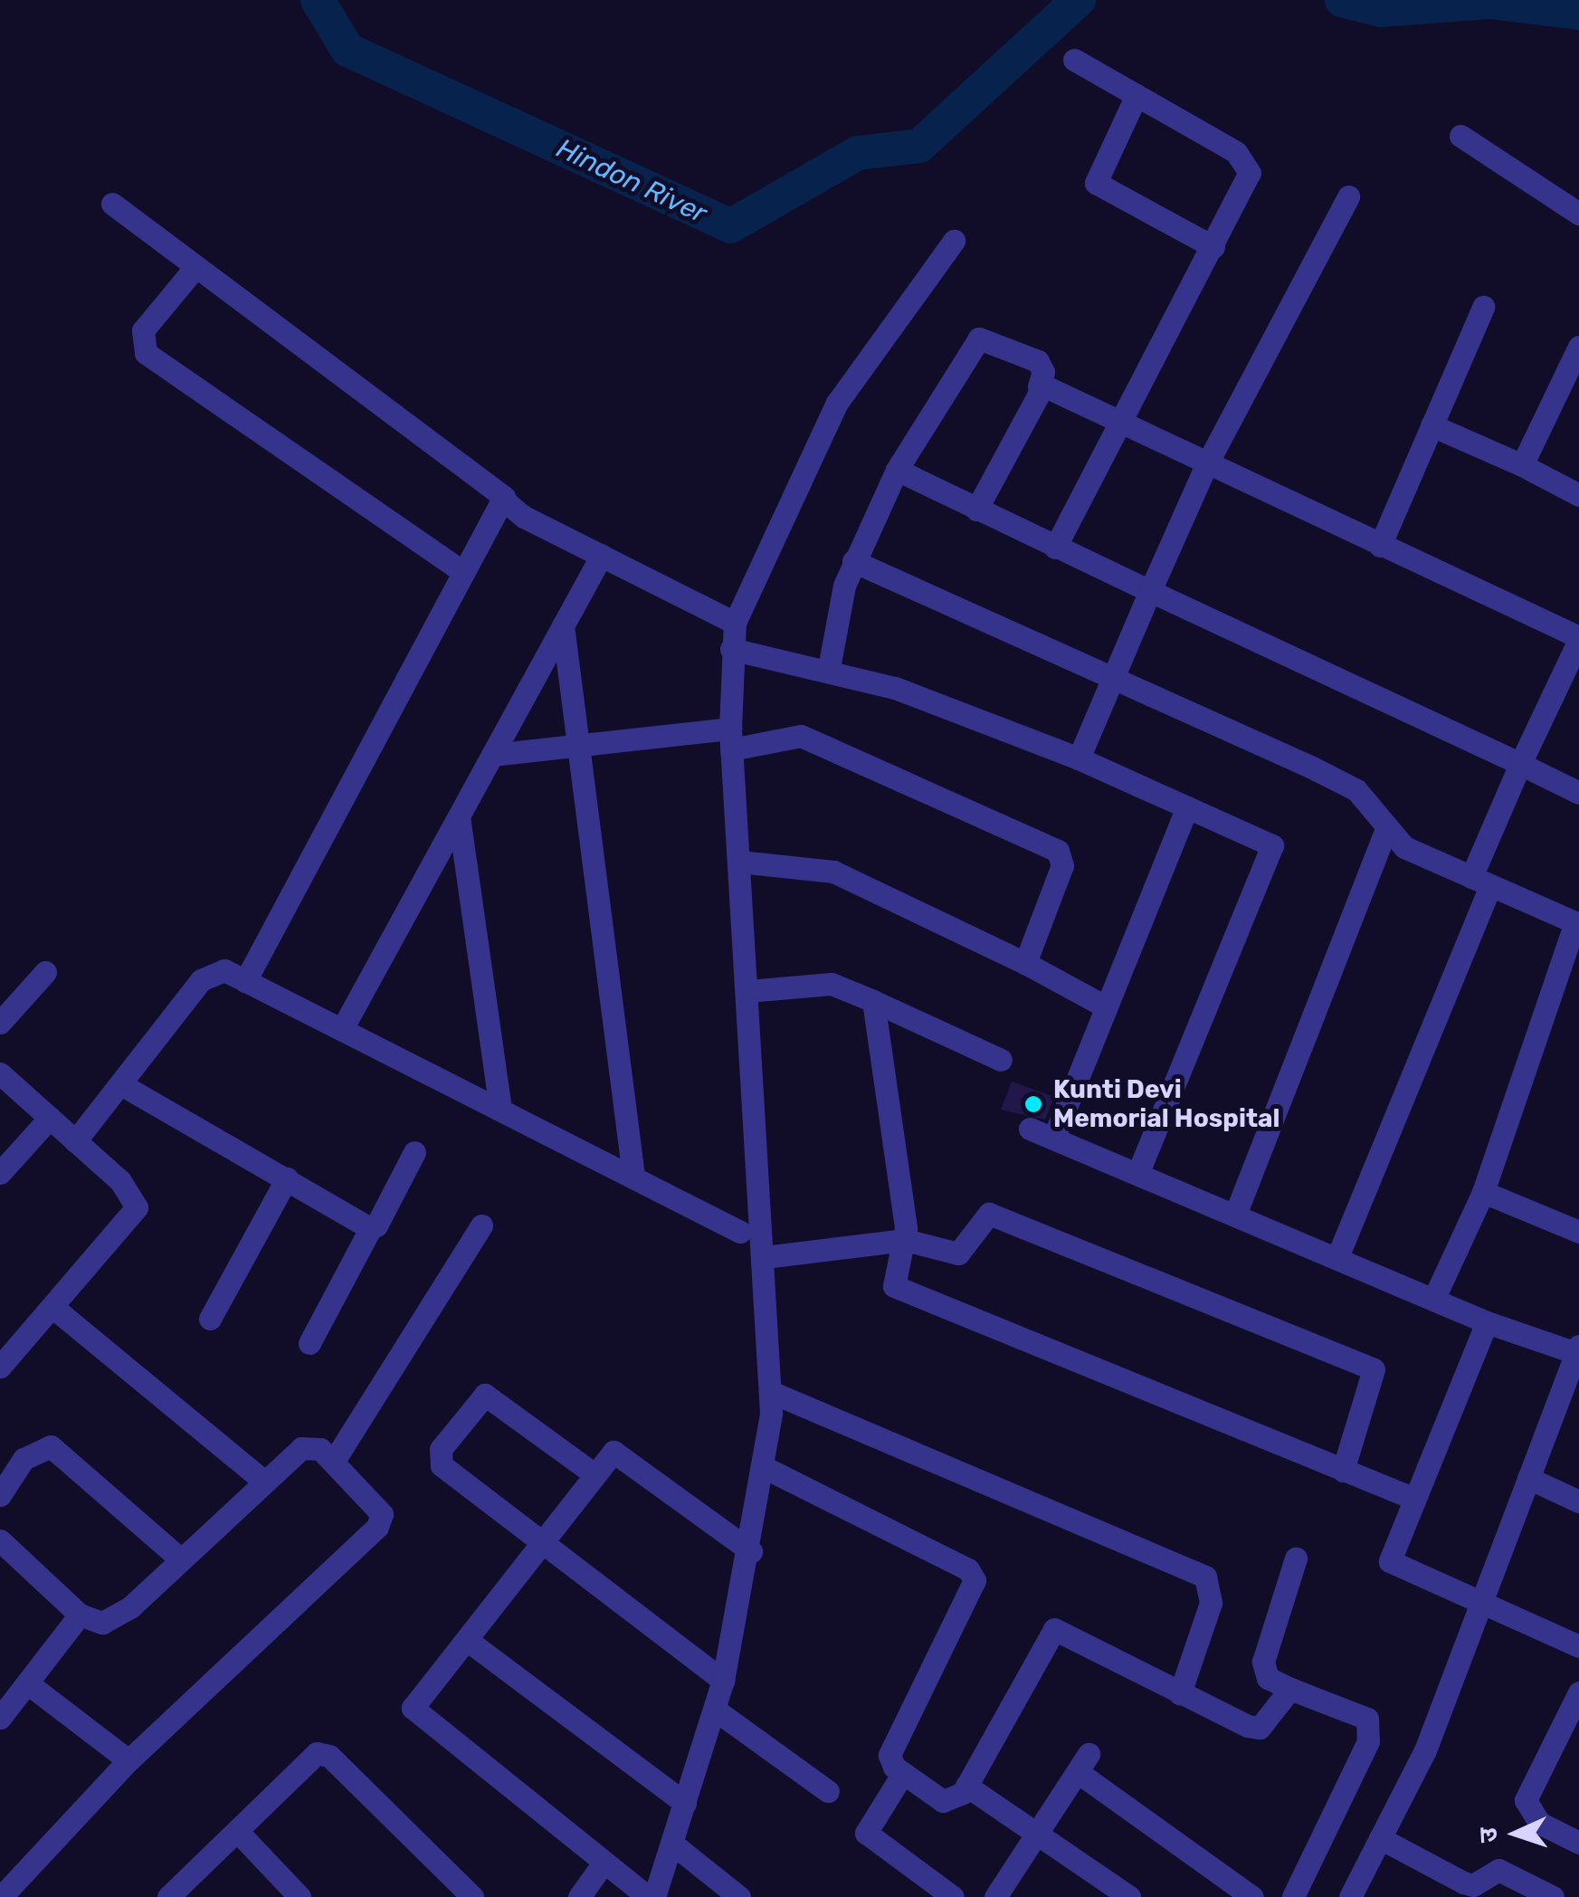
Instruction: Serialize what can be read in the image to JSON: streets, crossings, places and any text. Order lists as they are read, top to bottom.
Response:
{
  "water": ["Hindon River"],
  "places": ["Kunti Devi Memorial Hospital"],
  "north": "left"
}
